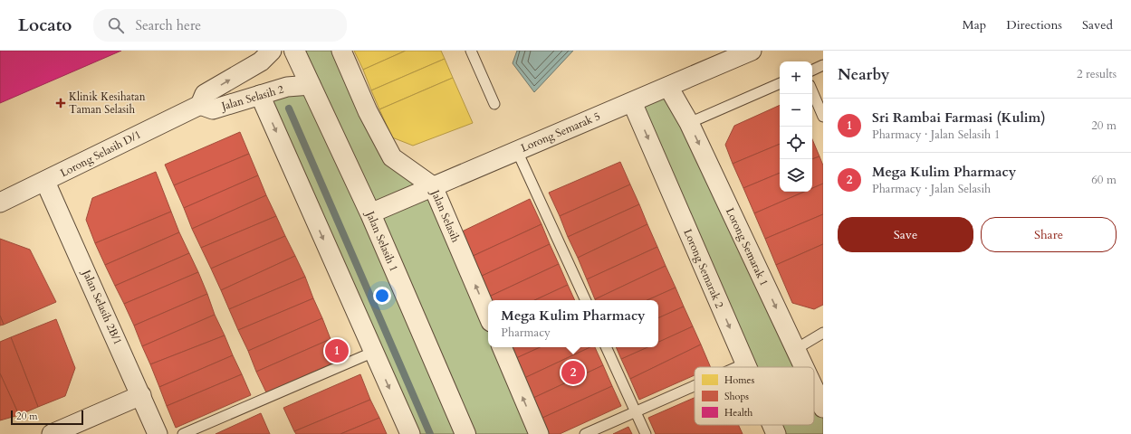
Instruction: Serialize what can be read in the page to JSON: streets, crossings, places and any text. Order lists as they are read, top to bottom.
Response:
{
  "streets": {
    "street": [
      "Jalan Selasih 2",
      "Lorong Semarak 5",
      "Lorong Selasih D/1",
      "Jalan Selasih",
      "Jalan Selasih 1",
      "Lorong Semarak 1",
      "Lorong Semarak 2",
      "Jalan Selasih 2B/1"
    ]
  },
  "crossings": [
    ["Jalan Selasih 2", "Lorong Selasih D/1"],
    ["Jalan Selasih 2", "Jalan Selasih 1"],
    ["Lorong Semarak 5", "Jalan Selasih"],
    ["Lorong Semarak 5", "Jalan Selasih 1"],
    ["Lorong Semarak 5", "Lorong Semarak 1"],
    ["Lorong Semarak 5", "Lorong Semarak 2"],
    ["Lorong Selasih D/1", "Jalan Selasih 2B/1"]
  ],
  "one_way": ["Jalan Selasih 2", "Lorong Semarak 1", "Lorong Semarak 2"],
  "places": {
    "health": ["Klinik Kesihatan Taman Selasih"]
  },
  "legend": ["Homes", "Shops", "Health"],
  "scale_bar": "20 m",
  "page": {
    "header": "Locato",
    "search": "Search here",
    "nav": ["Map", "Directions", "Saved"],
    "heading": ["Nearby", "2 results"],
    "map_buttons": ["+", "−"],
    "list": [
      {
        "mark": "1",
        "name": "Sri Rambai Farmasi (Kulim)",
        "note": "Pharmacy · Jalan Selasih 1",
        "value": "20 m"
      },
      {
        "mark": "2",
        "name": "Mega Kulim Pharmacy",
        "note": "Pharmacy · Jalan Selasih",
        "value": "60 m"
      }
    ],
    "buttons": ["Save", "Share"],
    "popup": ["Mega Kulim Pharmacy", "Pharmacy"],
    "pins": ["1", "2"],
    "scale": "20 m"
  }
}
